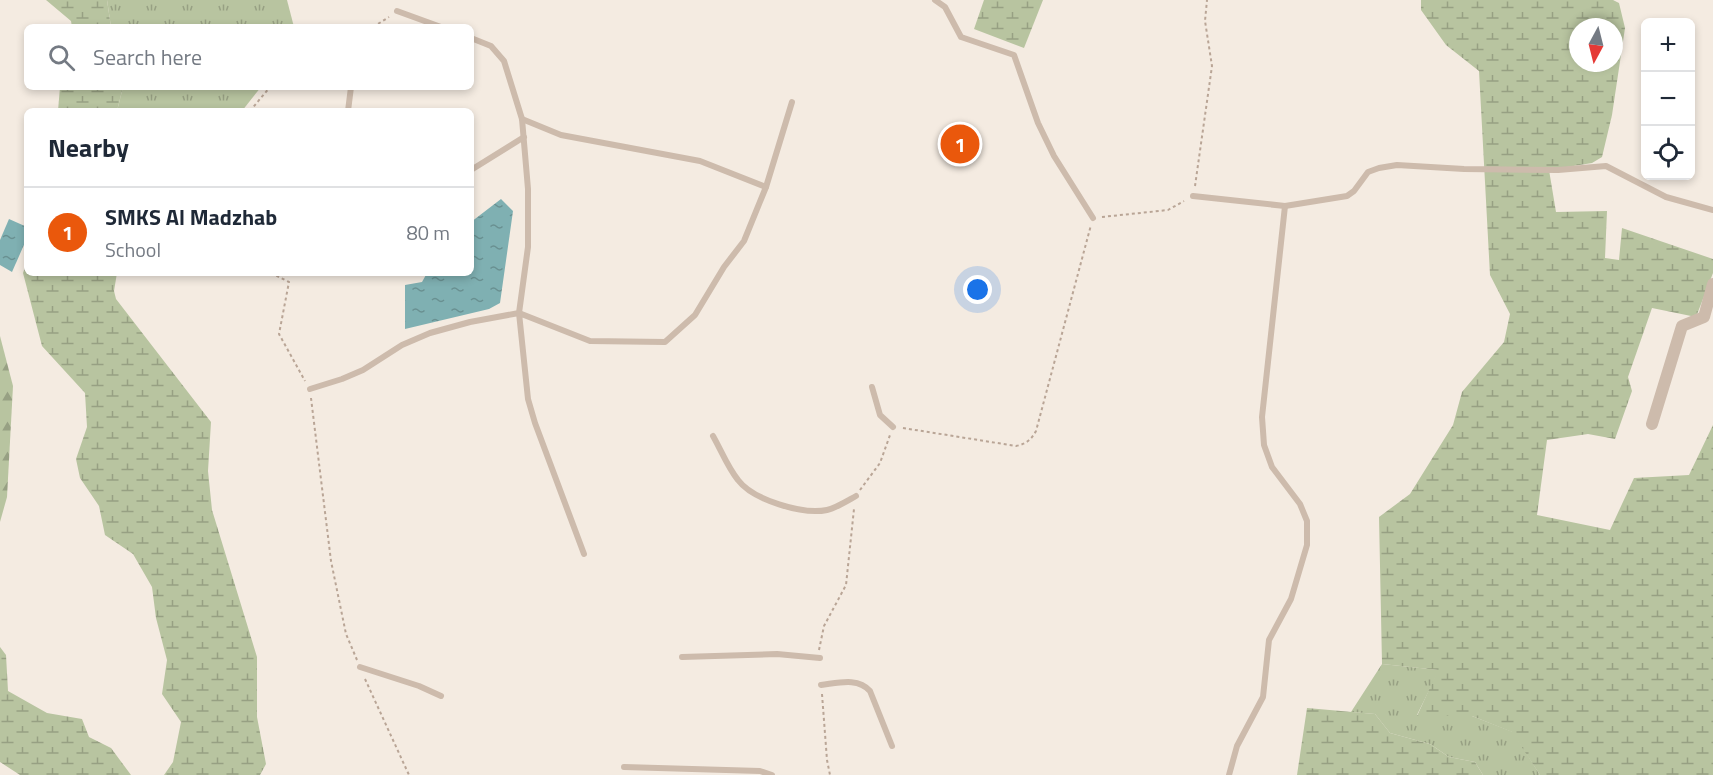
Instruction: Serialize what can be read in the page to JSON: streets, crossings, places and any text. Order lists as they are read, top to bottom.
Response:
{
  "north": "bottom",
  "page": {
    "map_buttons": ["+", "−"],
    "search": "Search here",
    "heading": "Nearby",
    "pins": "1",
    "list": [
      {
        "mark": "1",
        "name": "SMKS Al Madzhab",
        "note": "School",
        "value": "80 m"
      }
    ]
  }
}
